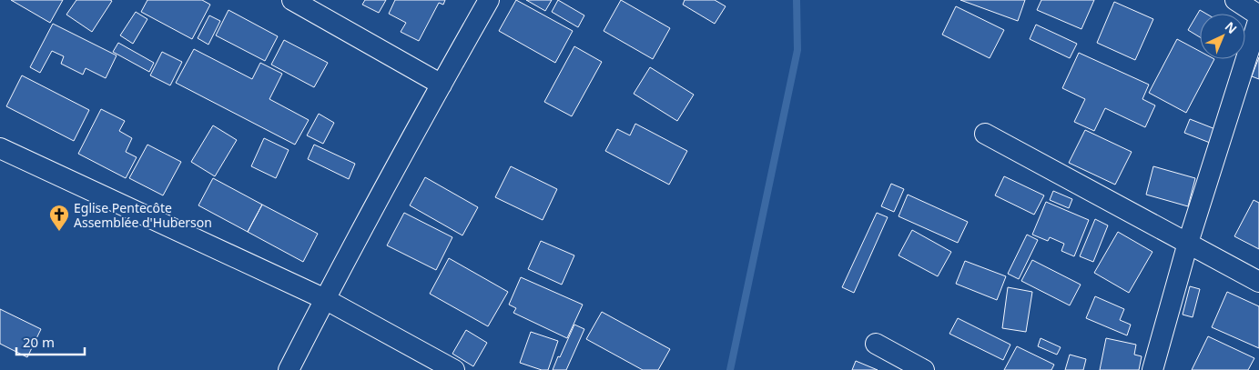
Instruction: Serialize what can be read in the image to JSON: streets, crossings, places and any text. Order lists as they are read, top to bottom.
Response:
{
  "places": {
    "church": ["Eglise Pentecôte Assemblée d'Huberson"]
  },
  "scale_bar": "20 m",
  "north": "top right"
}
